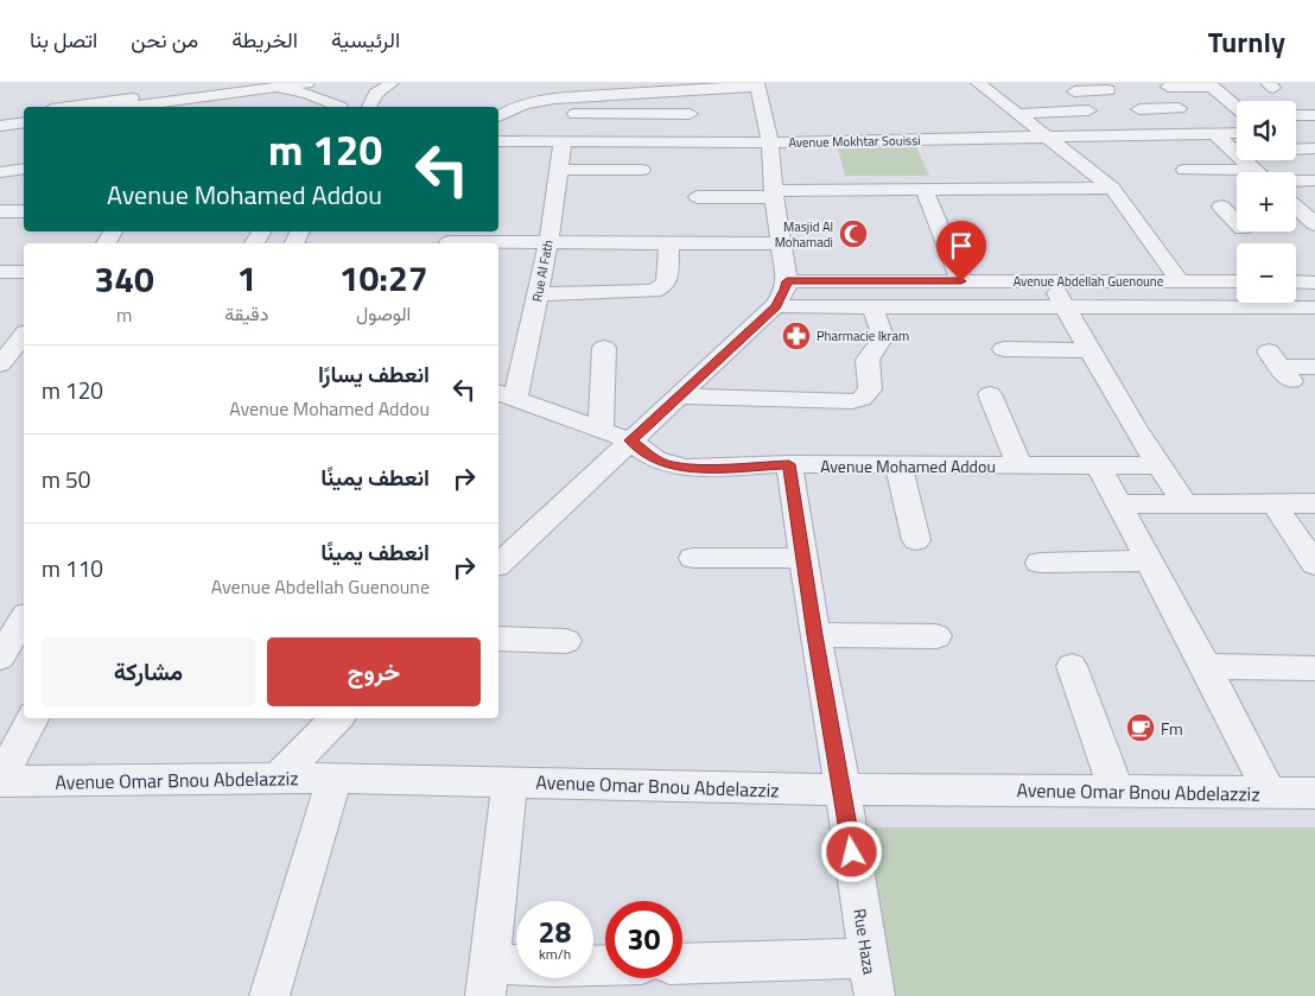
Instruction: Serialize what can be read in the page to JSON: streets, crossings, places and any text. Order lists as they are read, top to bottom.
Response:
{
  "streets": {
    "street": [
      "Avenue Mokhtar Souissi",
      "Rue Al Fath",
      "Avenue Abdellah Guenoune",
      "Avenue Mohamed Addou",
      "Avenue Omar Bnou Abdelazziz",
      "Rue Haza"
    ]
  },
  "crossings": [
    ["Avenue Mokhtar Souissi", "Rue Al Fath"],
    ["Rue Al Fath", "Avenue Mohamed Addou"],
    ["Avenue Mohamed Addou", "Rue Haza"],
    ["Avenue Omar Bnou Abdelazziz", "Rue Haza"]
  ],
  "places": {
    "mosque": ["Masjid Al Mohamadi"],
    "pharmacy": ["Pharmacie Ikram"],
    "cafe": ["Fm"]
  },
  "page": {
    "header": "Turnly",
    "nav": [
      "الرئيسية",
      "الخريطة",
      "من نحن",
      "اتصل بنا"
    ],
    "map_buttons": ["+", "−"],
    "turn": ["120 m", "Avenue Mohamed Addou"],
    "eta": [
      "10:27",
      "الوصول",
      "1",
      "دقيقة",
      "340",
      "m"
    ],
    "list": [
      {
        "name": "انعطف يسارًا",
        "note": "Avenue Mohamed Addou",
        "value": "120 m"
      },
      {
        "name": "انعطف يمينًا",
        "value": "50 m"
      },
      {
        "name": "انعطف يمينًا",
        "note": "Avenue Abdellah Guenoune",
        "value": "110 m"
      }
    ],
    "buttons": ["خروج", "مشاركة"],
    "speed": "28 km/h",
    "limit": "30"
  }
}
